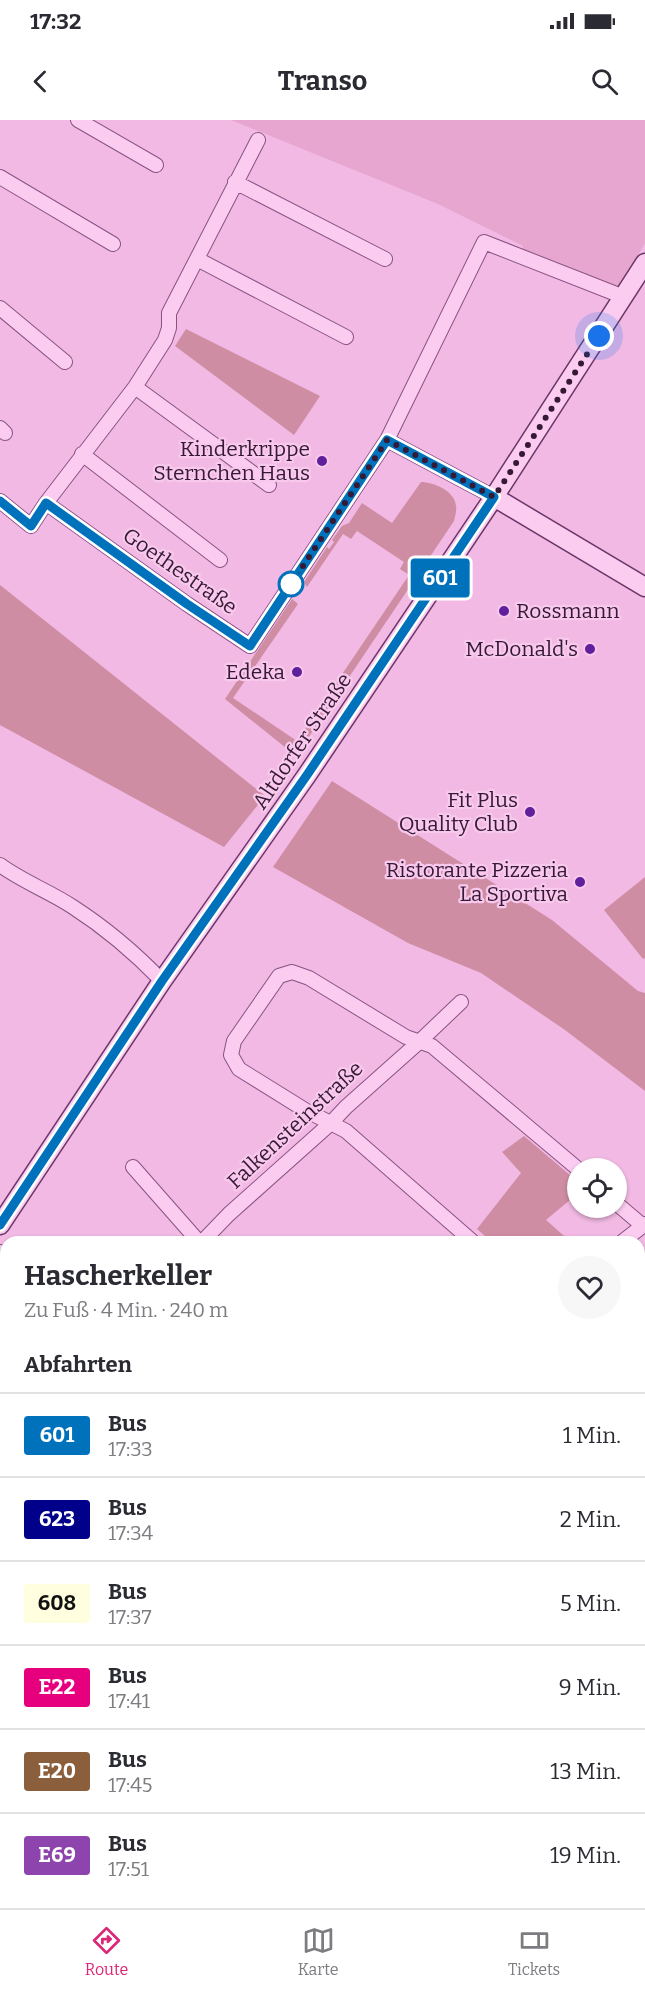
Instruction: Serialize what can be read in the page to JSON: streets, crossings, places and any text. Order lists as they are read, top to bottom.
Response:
{
  "streets": {
    "main road": ["Altdorfer Straße"],
    "street": ["Goethestraße", "Falkensteinstraße"]
  },
  "places": [
    "Kinderkrippe Sternchen Haus",
    "Rossmann",
    "McDonald's",
    "Edeka",
    "Fit Plus Quality Club",
    "Ristorante Pizzeria La Sportiva"
  ],
  "lines": ["bus line 601"],
  "page": {
    "status": "17:32",
    "header": "Transo",
    "on_map": "601",
    "heading": [
      ["Hascherkeller", "Zu Fuß · 4 Min. · 240 m"],
      "Abfahrten"
    ],
    "list": [
      {
        "mark": "601",
        "name": "Bus",
        "note": "17:33",
        "value": "1 Min."
      },
      {
        "mark": "623",
        "name": "Bus",
        "note": "17:34",
        "value": "2 Min."
      },
      {
        "mark": "608",
        "name": "Bus",
        "note": "17:37",
        "value": "5 Min."
      },
      {
        "mark": "E22",
        "name": "Bus",
        "note": "17:41",
        "value": "9 Min."
      },
      {
        "mark": "E20",
        "name": "Bus",
        "note": "17:45",
        "value": "13 Min."
      },
      {
        "mark": "E69",
        "name": "Bus",
        "note": "17:51",
        "value": "19 Min."
      }
    ],
    "tabs": ["Route", "Karte", "Tickets"]
  }
}
